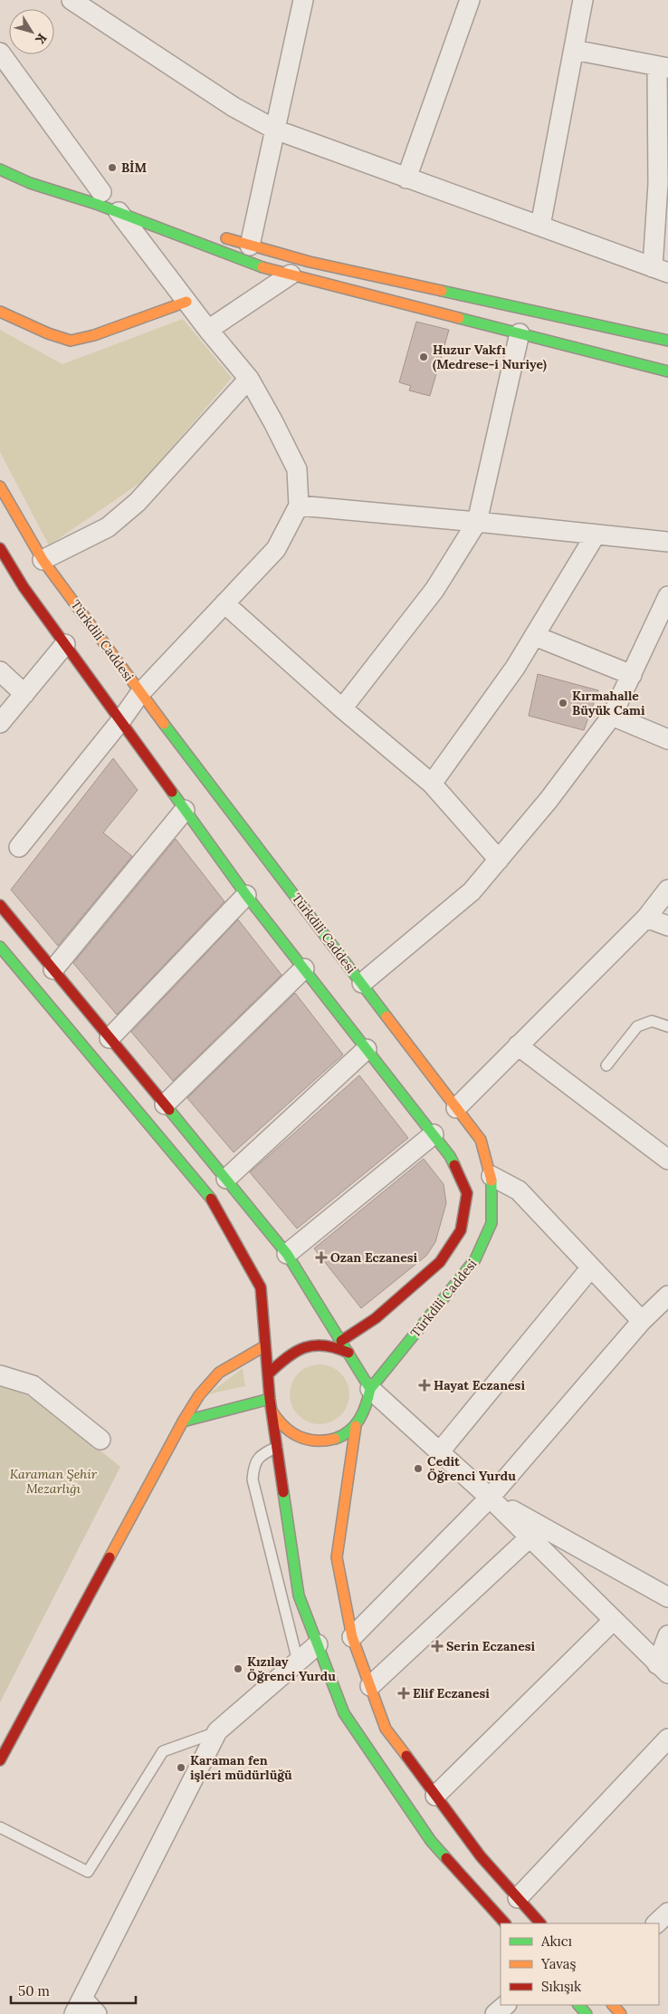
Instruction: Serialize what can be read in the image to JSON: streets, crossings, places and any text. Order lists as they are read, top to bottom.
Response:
{
  "streets": {
    "main road": ["Türkdili Caddesi"]
  },
  "parks": ["Karaman Şehir Mezarlığı"],
  "places": {
    "other": [
      "BİM",
      "Huzur Vakfı (Medrese-i Nuriye)",
      "Kırmahalle Büyük Cami",
      "Cedit Öğrenci Yurdu",
      "Kızılay Öğrenci Yurdu",
      "Karaman fen işleri müdürlüğü"
    ],
    "health": [
      "Ozan Eczanesi",
      "Hayat Eczanesi",
      "Serin Eczanesi",
      "Elif Eczanesi"
    ]
  },
  "legend": ["Akıcı", "Yavaş", "Sıkışık"],
  "scale_bar": "50 m",
  "north": "bottom right"
}
